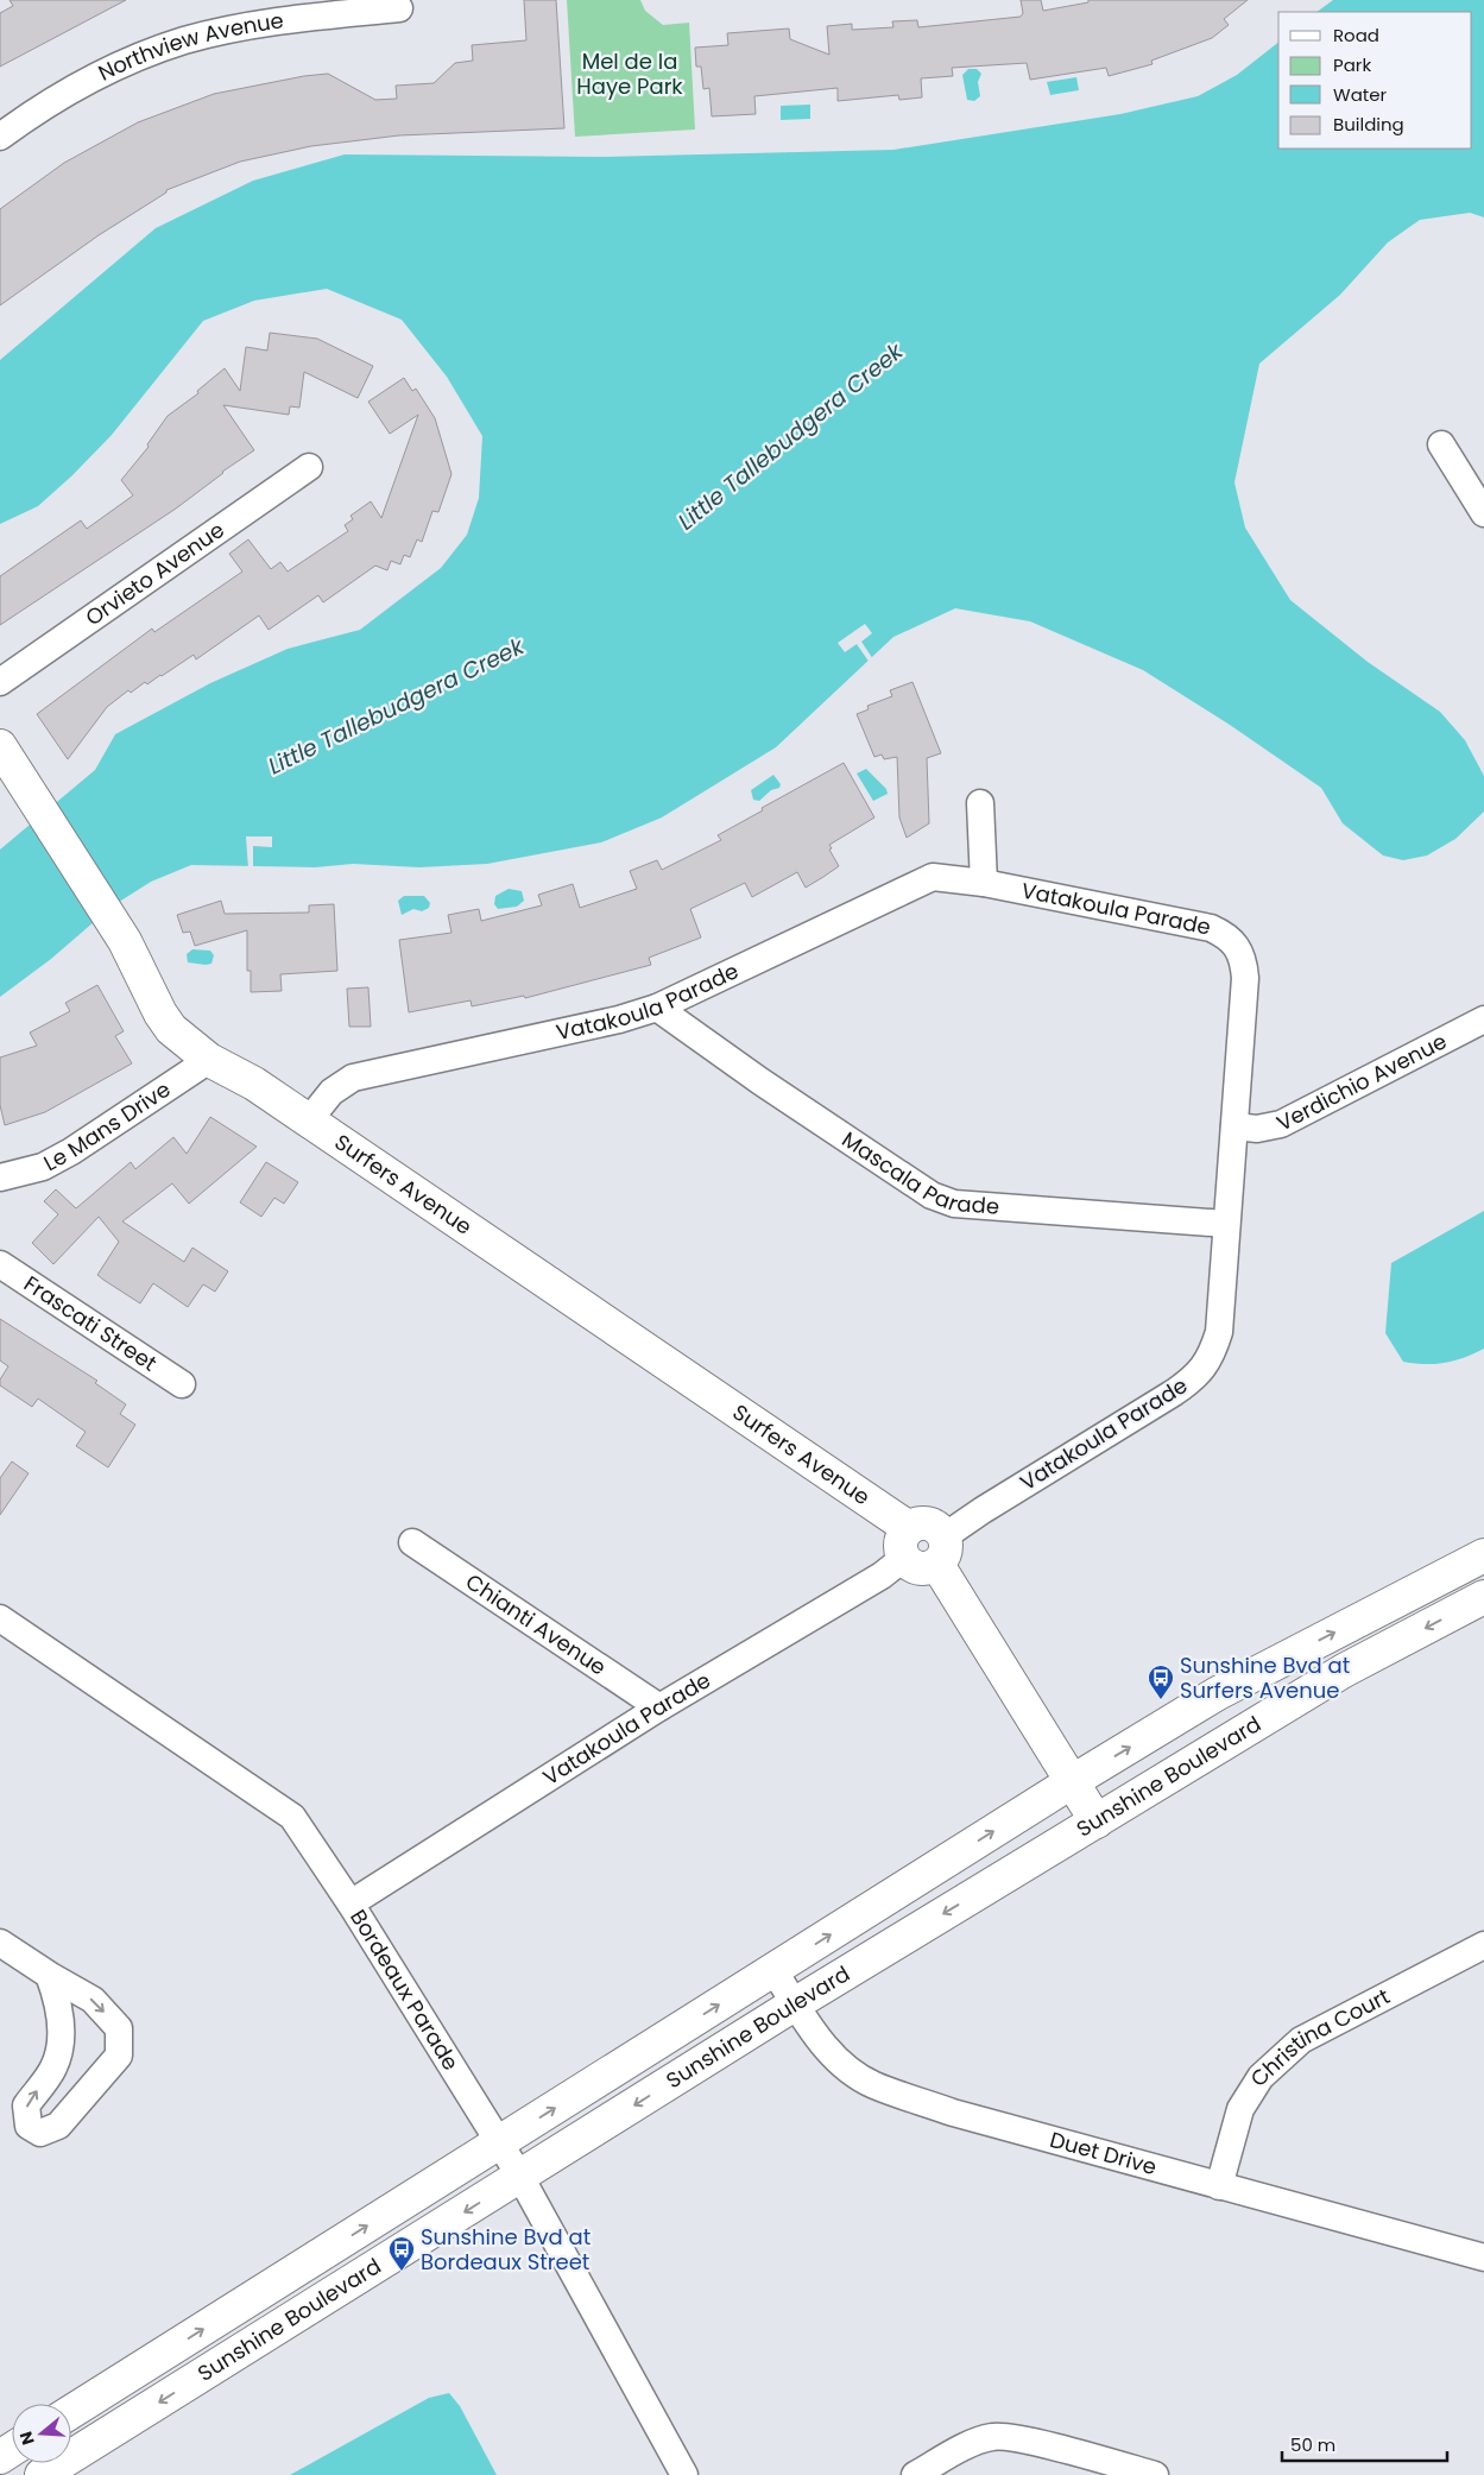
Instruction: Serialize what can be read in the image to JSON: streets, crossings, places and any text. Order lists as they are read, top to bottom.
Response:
{
  "streets": {
    "main road": ["Surfers Avenue", "Sunshine Boulevard"],
    "street": [
      "Northview Avenue",
      "Orvieto Avenue",
      "Vatakoula Parade",
      "Verdichio Avenue",
      "Le Mans Drive",
      "Mascala Parade",
      "Frascati Street",
      "Chianti Avenue",
      "Bordeaux Parade",
      "Christina Court",
      "Duet Drive"
    ]
  },
  "crossings": [
    ["Vatakoula Parade", "Verdichio Avenue"],
    ["Vatakoula Parade", "Mascala Parade"],
    ["Vatakoula Parade", "Surfers Avenue"],
    ["Vatakoula Parade", "Chianti Avenue"],
    ["Vatakoula Parade", "Bordeaux Parade"],
    ["Le Mans Drive", "Surfers Avenue"],
    ["Sunshine Boulevard", "Bordeaux Parade"],
    ["Sunshine Boulevard", "Duet Drive"],
    ["Christina Court", "Duet Drive"]
  ],
  "water": ["Little Tallebudgera Creek"],
  "parks": ["Mel de la Haye Park"],
  "places": {
    "bus stop": ["Sunshine Bvd at Surfers Avenue", "Sunshine Bvd at Bordeaux Street"]
  },
  "legend": [
    "Road",
    "Park",
    "Water",
    "Building"
  ],
  "scale_bar": "50 m",
  "north": "left"
}
